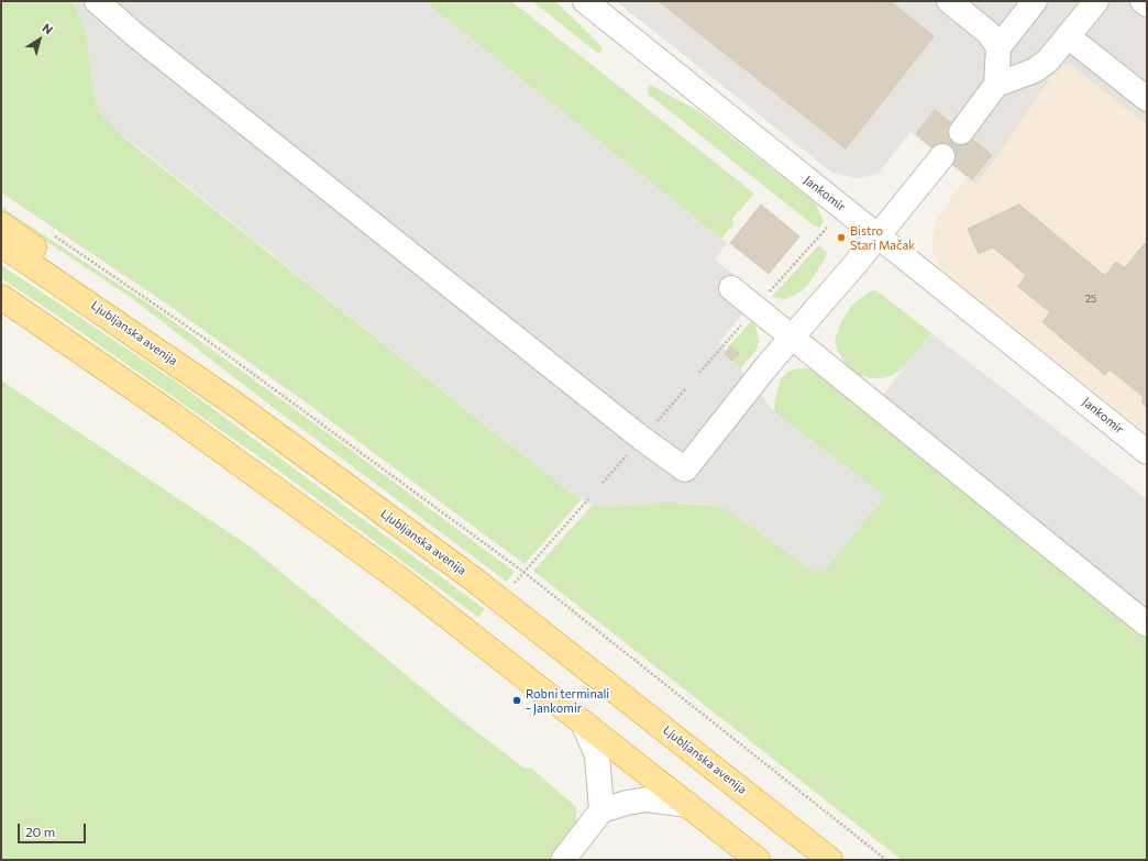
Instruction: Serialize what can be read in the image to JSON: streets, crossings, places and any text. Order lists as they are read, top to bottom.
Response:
{
  "streets": {
    "main road": ["Ljubljanska avenija"],
    "street": ["Jankomir"]
  },
  "places": ["Bistro Stari Mačak", "Robni terminali - Jankomir"],
  "house_numbers": ["25"],
  "scale_bar": "20 m",
  "north": "top right"
}
